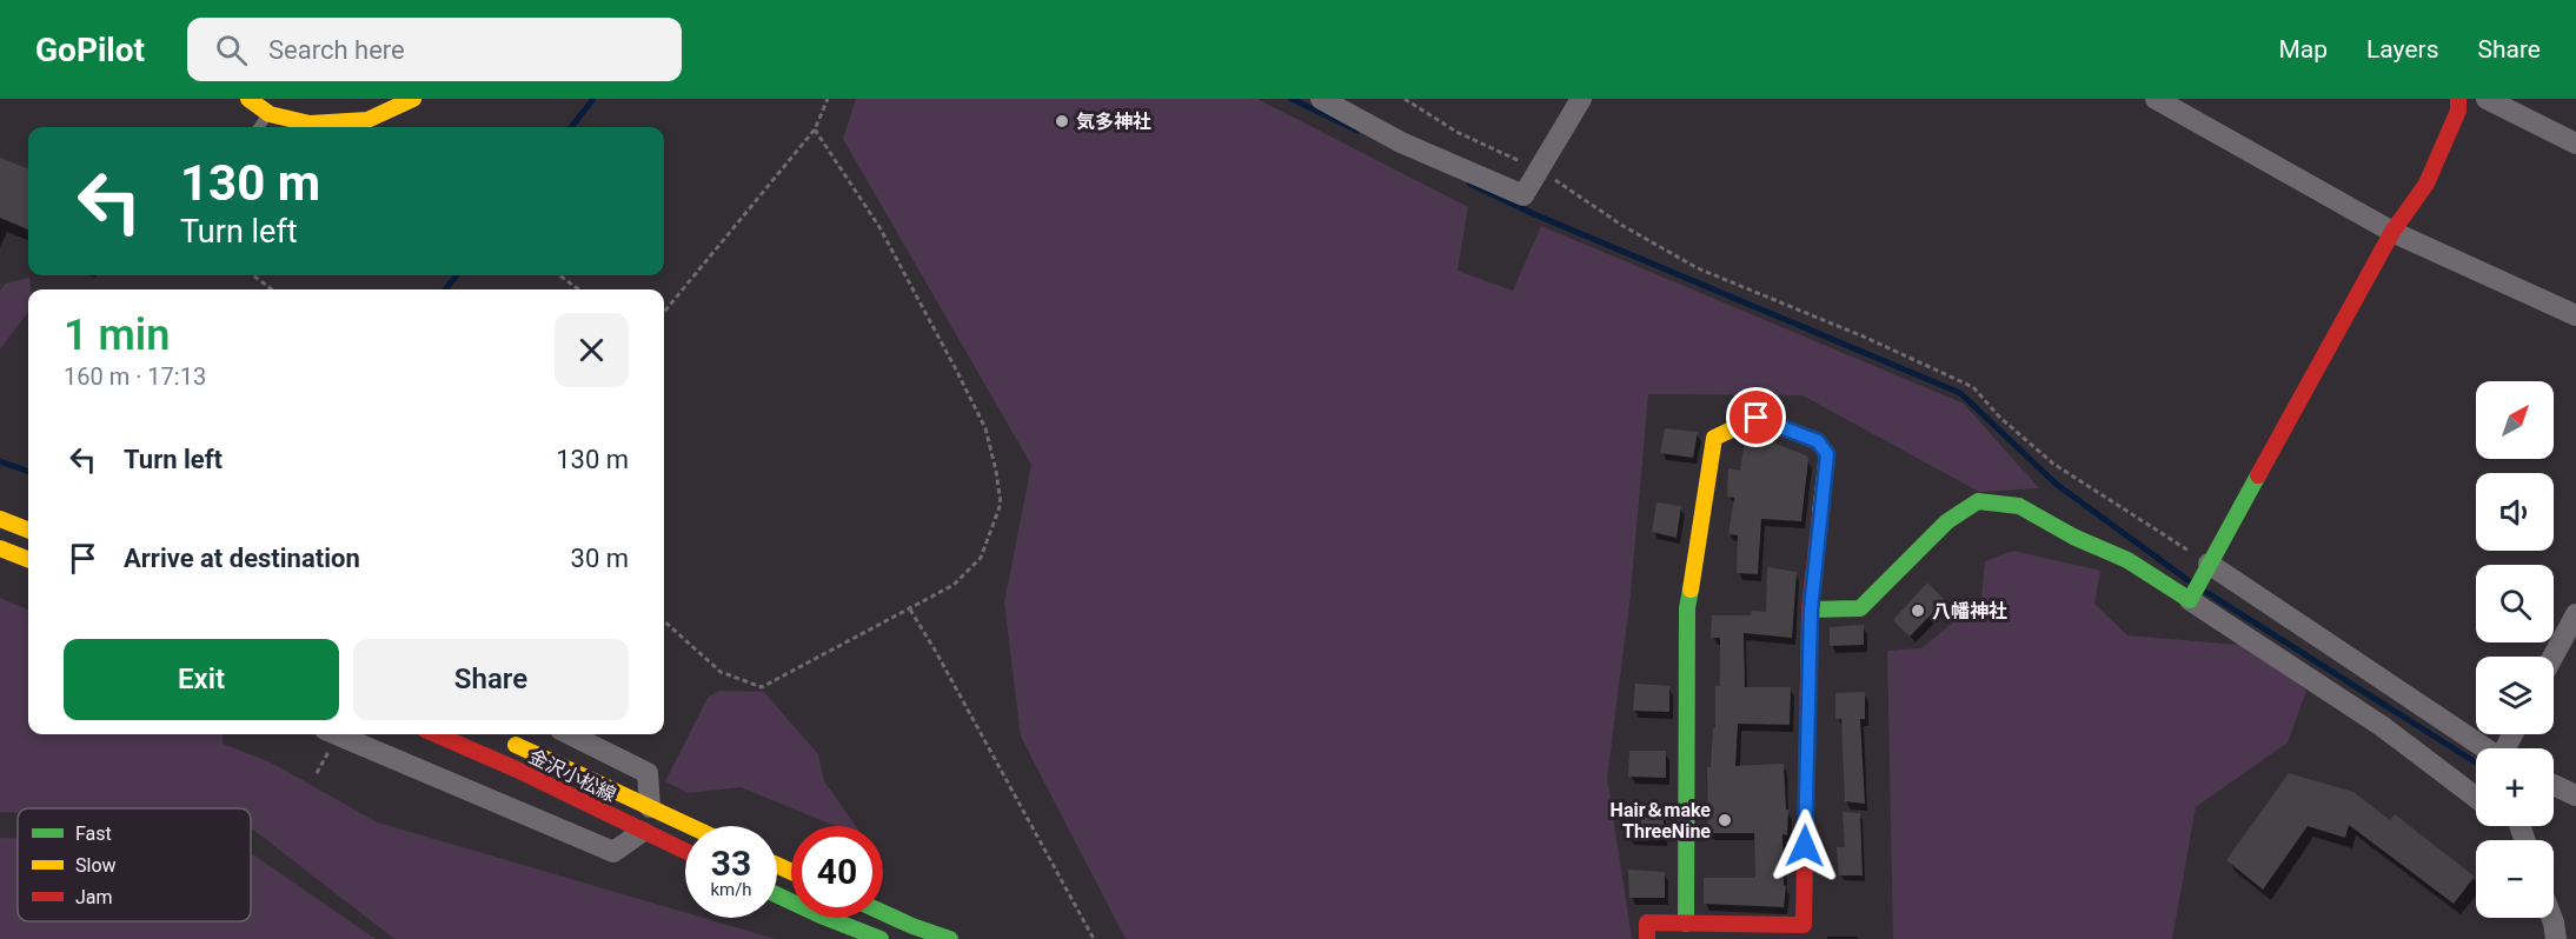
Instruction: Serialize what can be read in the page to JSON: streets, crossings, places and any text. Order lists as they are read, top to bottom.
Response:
{
  "streets": {
    "street": ["金沢小松線"]
  },
  "places": ["気多神社", "八幡神社", "Hair＆make ThreeNine"],
  "legend": ["Fast", "Slow", "Jam"],
  "north": "top right",
  "page": {
    "header": "GoPilot",
    "search": "Search here",
    "nav": ["Map", "Layers", "Share"],
    "turn": ["130 m", "Turn left"],
    "heading": ["1 min", "160 m · 17:13"],
    "map_buttons": ["+", "−"],
    "list": [
      {
        "name": "Turn left",
        "value": "130 m"
      },
      {
        "name": "Arrive at destination",
        "value": "30 m"
      }
    ],
    "buttons": ["Exit", "Share"],
    "speed": "33 km/h",
    "limit": "40"
  }
}
